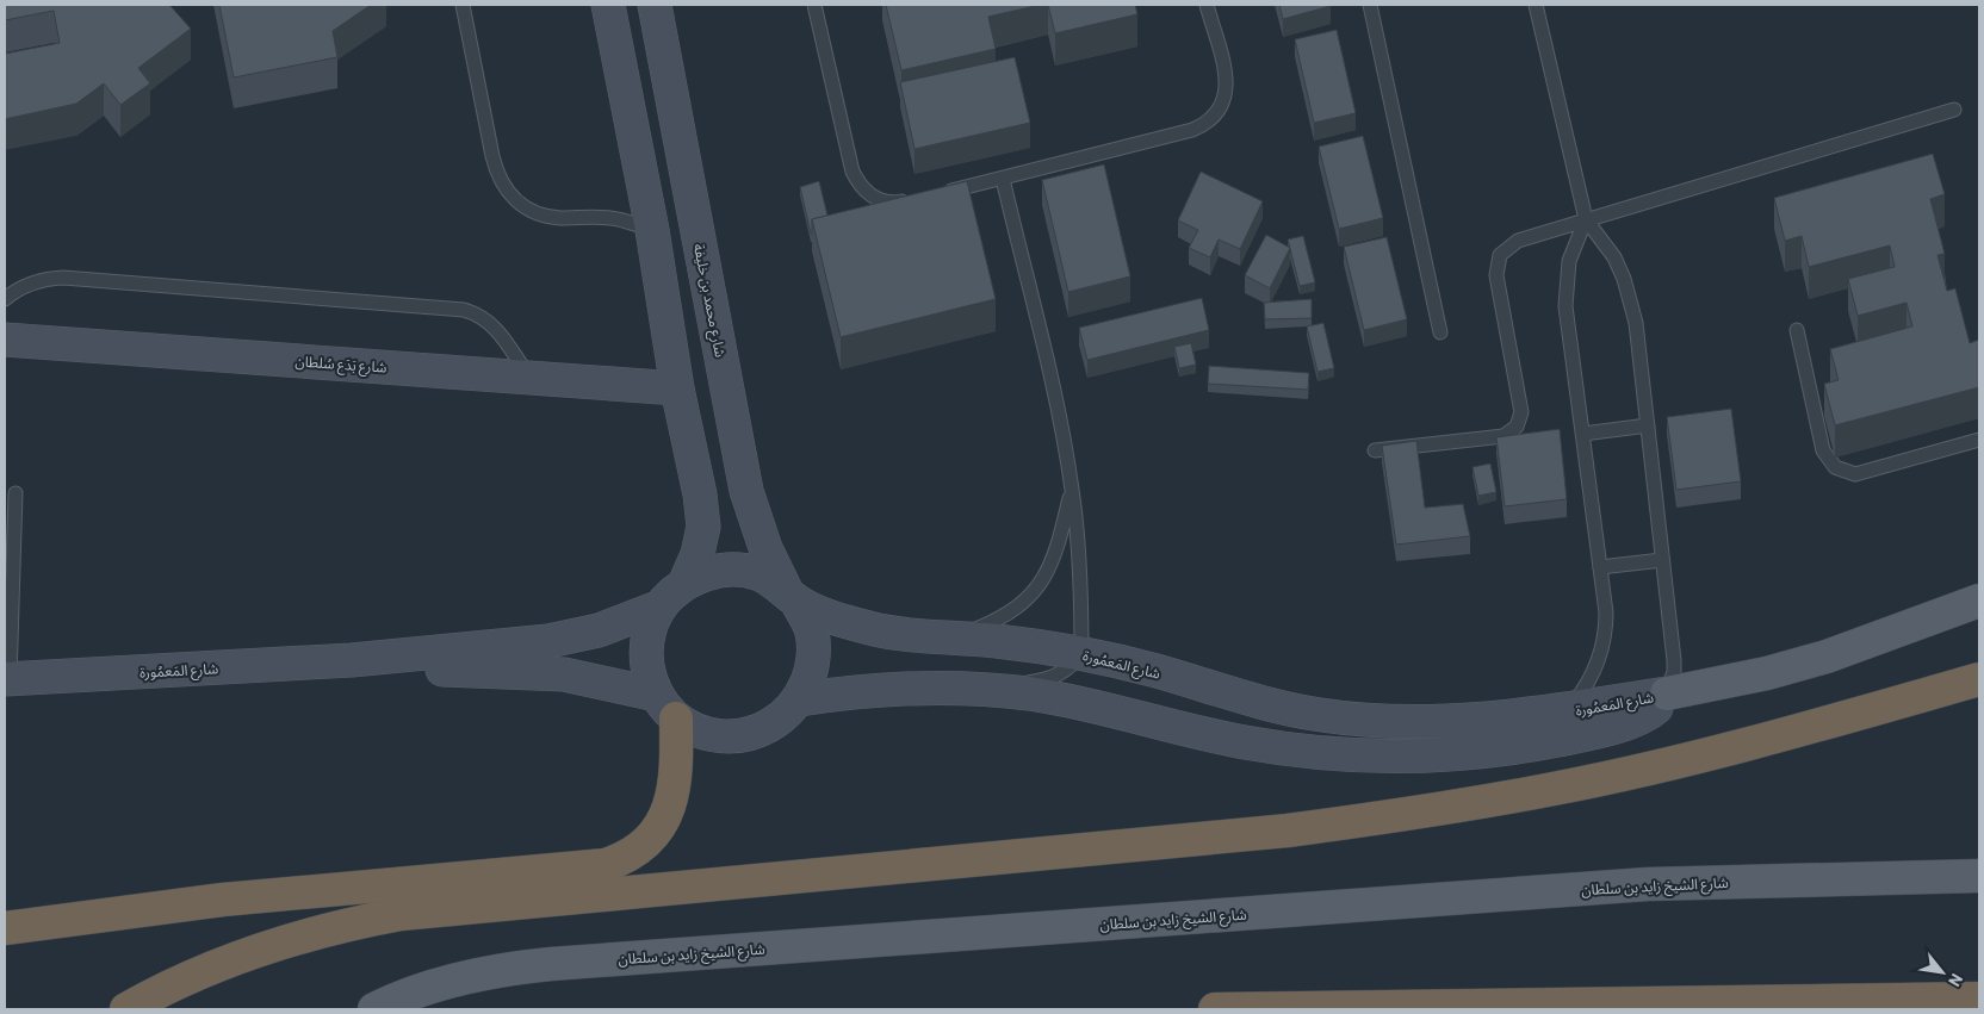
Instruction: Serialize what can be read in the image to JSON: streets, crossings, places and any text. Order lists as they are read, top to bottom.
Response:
{
  "streets": {
    "main road": [
      "شارع محمد بن خليفة",
      "شارع بَدَع سُلطان",
      "شارع المَعمُورة",
      "شارع الشيخ زايد بن سلطان"
    ]
  },
  "crossings": [
    ["شارع محمد بن خليفة", "شارع المَعمُورة"]
  ],
  "north": "bottom right"
}
